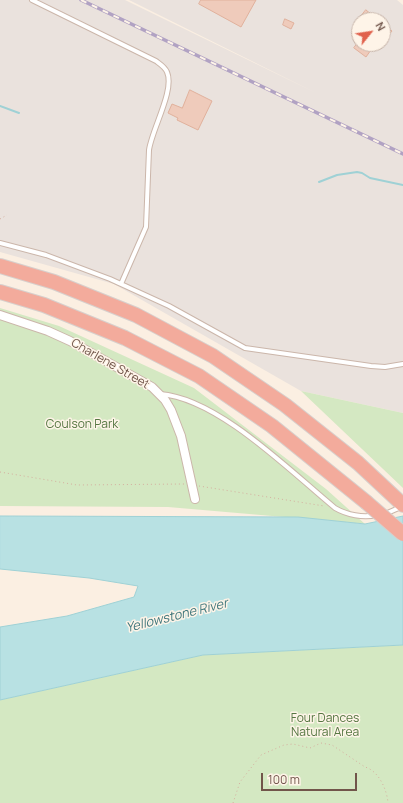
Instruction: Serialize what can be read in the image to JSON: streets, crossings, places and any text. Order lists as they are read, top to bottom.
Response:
{
  "streets": {
    "street": ["Charlene Street"]
  },
  "water": ["Yellowstone River"],
  "parks": ["Coulson Park", "Four Dances Natural Area"],
  "scale_bar": "100 m",
  "north": "top right"
}
